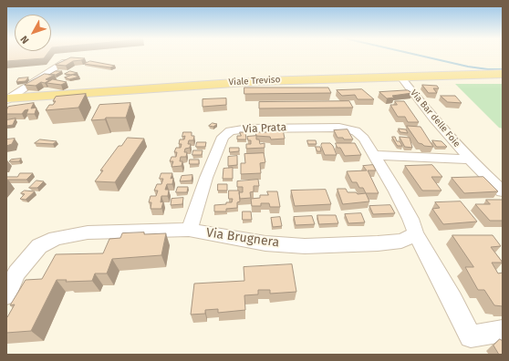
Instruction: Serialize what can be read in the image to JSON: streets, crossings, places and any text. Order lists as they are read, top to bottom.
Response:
{
  "streets": {
    "main road": ["Viale Treviso"],
    "street": ["Via Bar delle Foie", "Via Prata", "Via Brugnera"]
  },
  "crossings": [
    ["Viale Treviso", "Via Bar delle Foie"],
    ["Via Bar delle Foie", "Via Prata"],
    ["Via Prata", "Via Brugnera"]
  ],
  "north": "bottom left"
}
